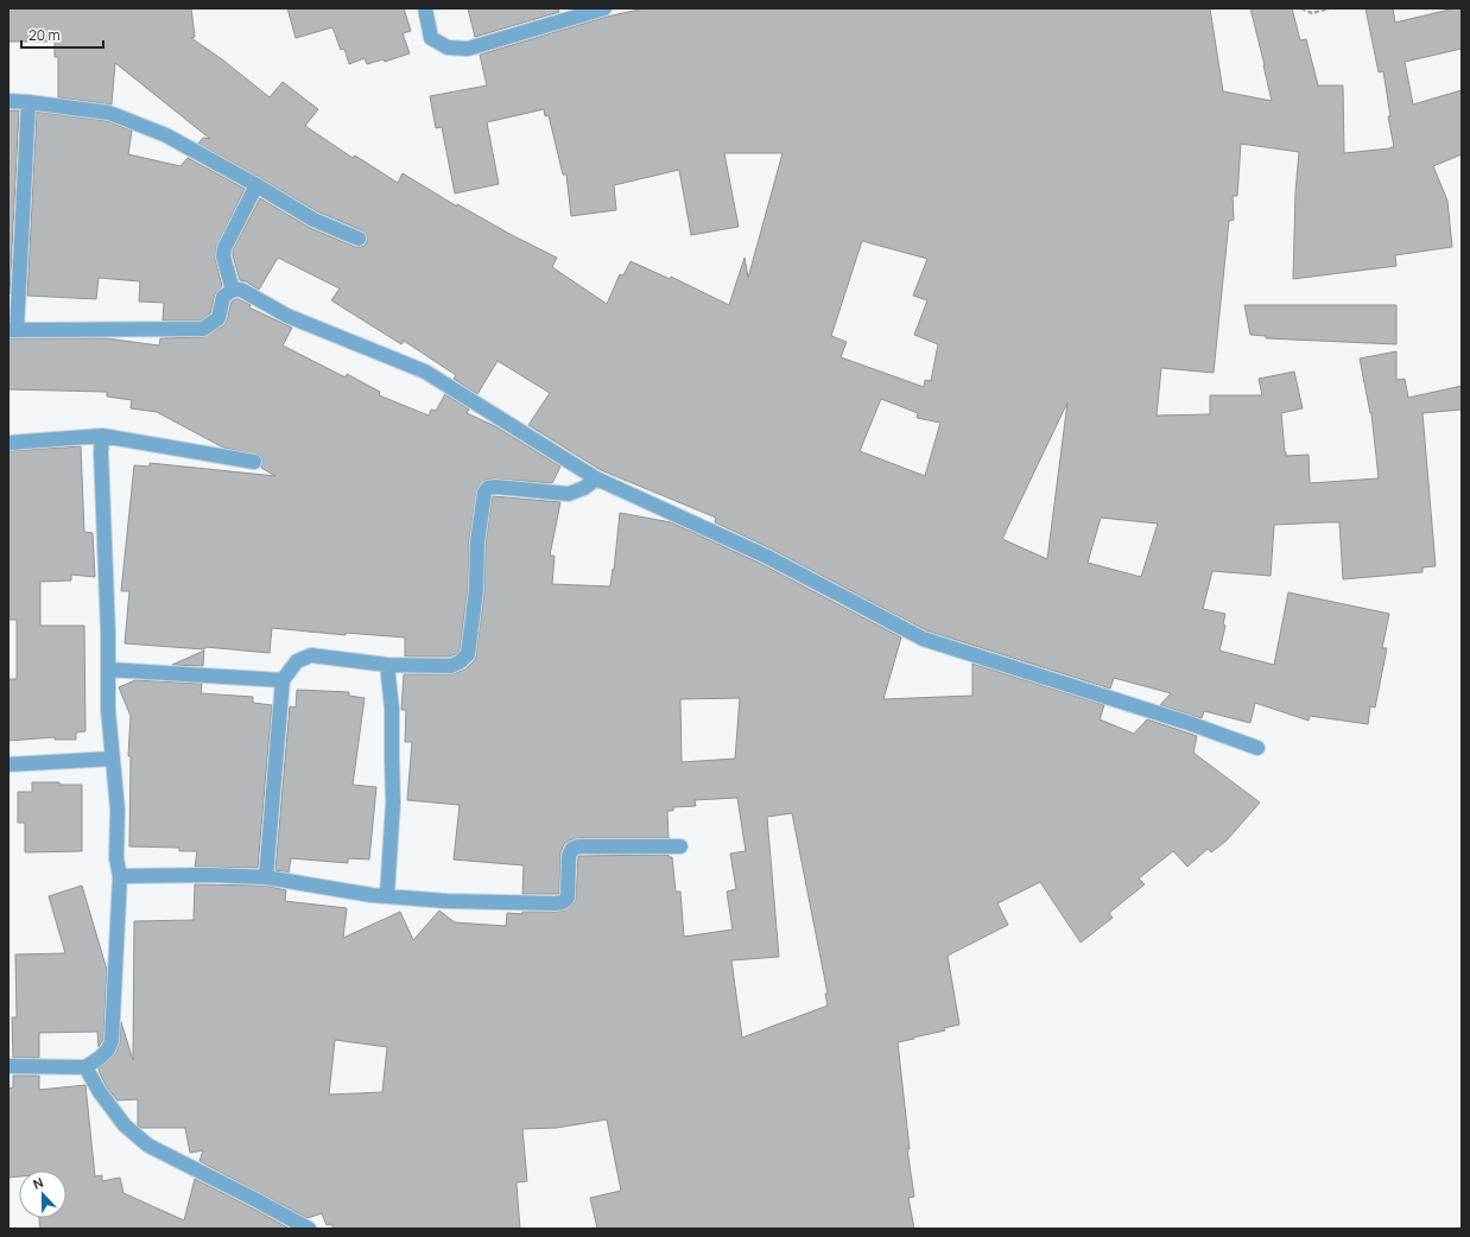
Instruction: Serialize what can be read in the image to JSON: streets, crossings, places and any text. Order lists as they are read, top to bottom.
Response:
{
  "scale_bar": "20 m",
  "north": "top"
}
